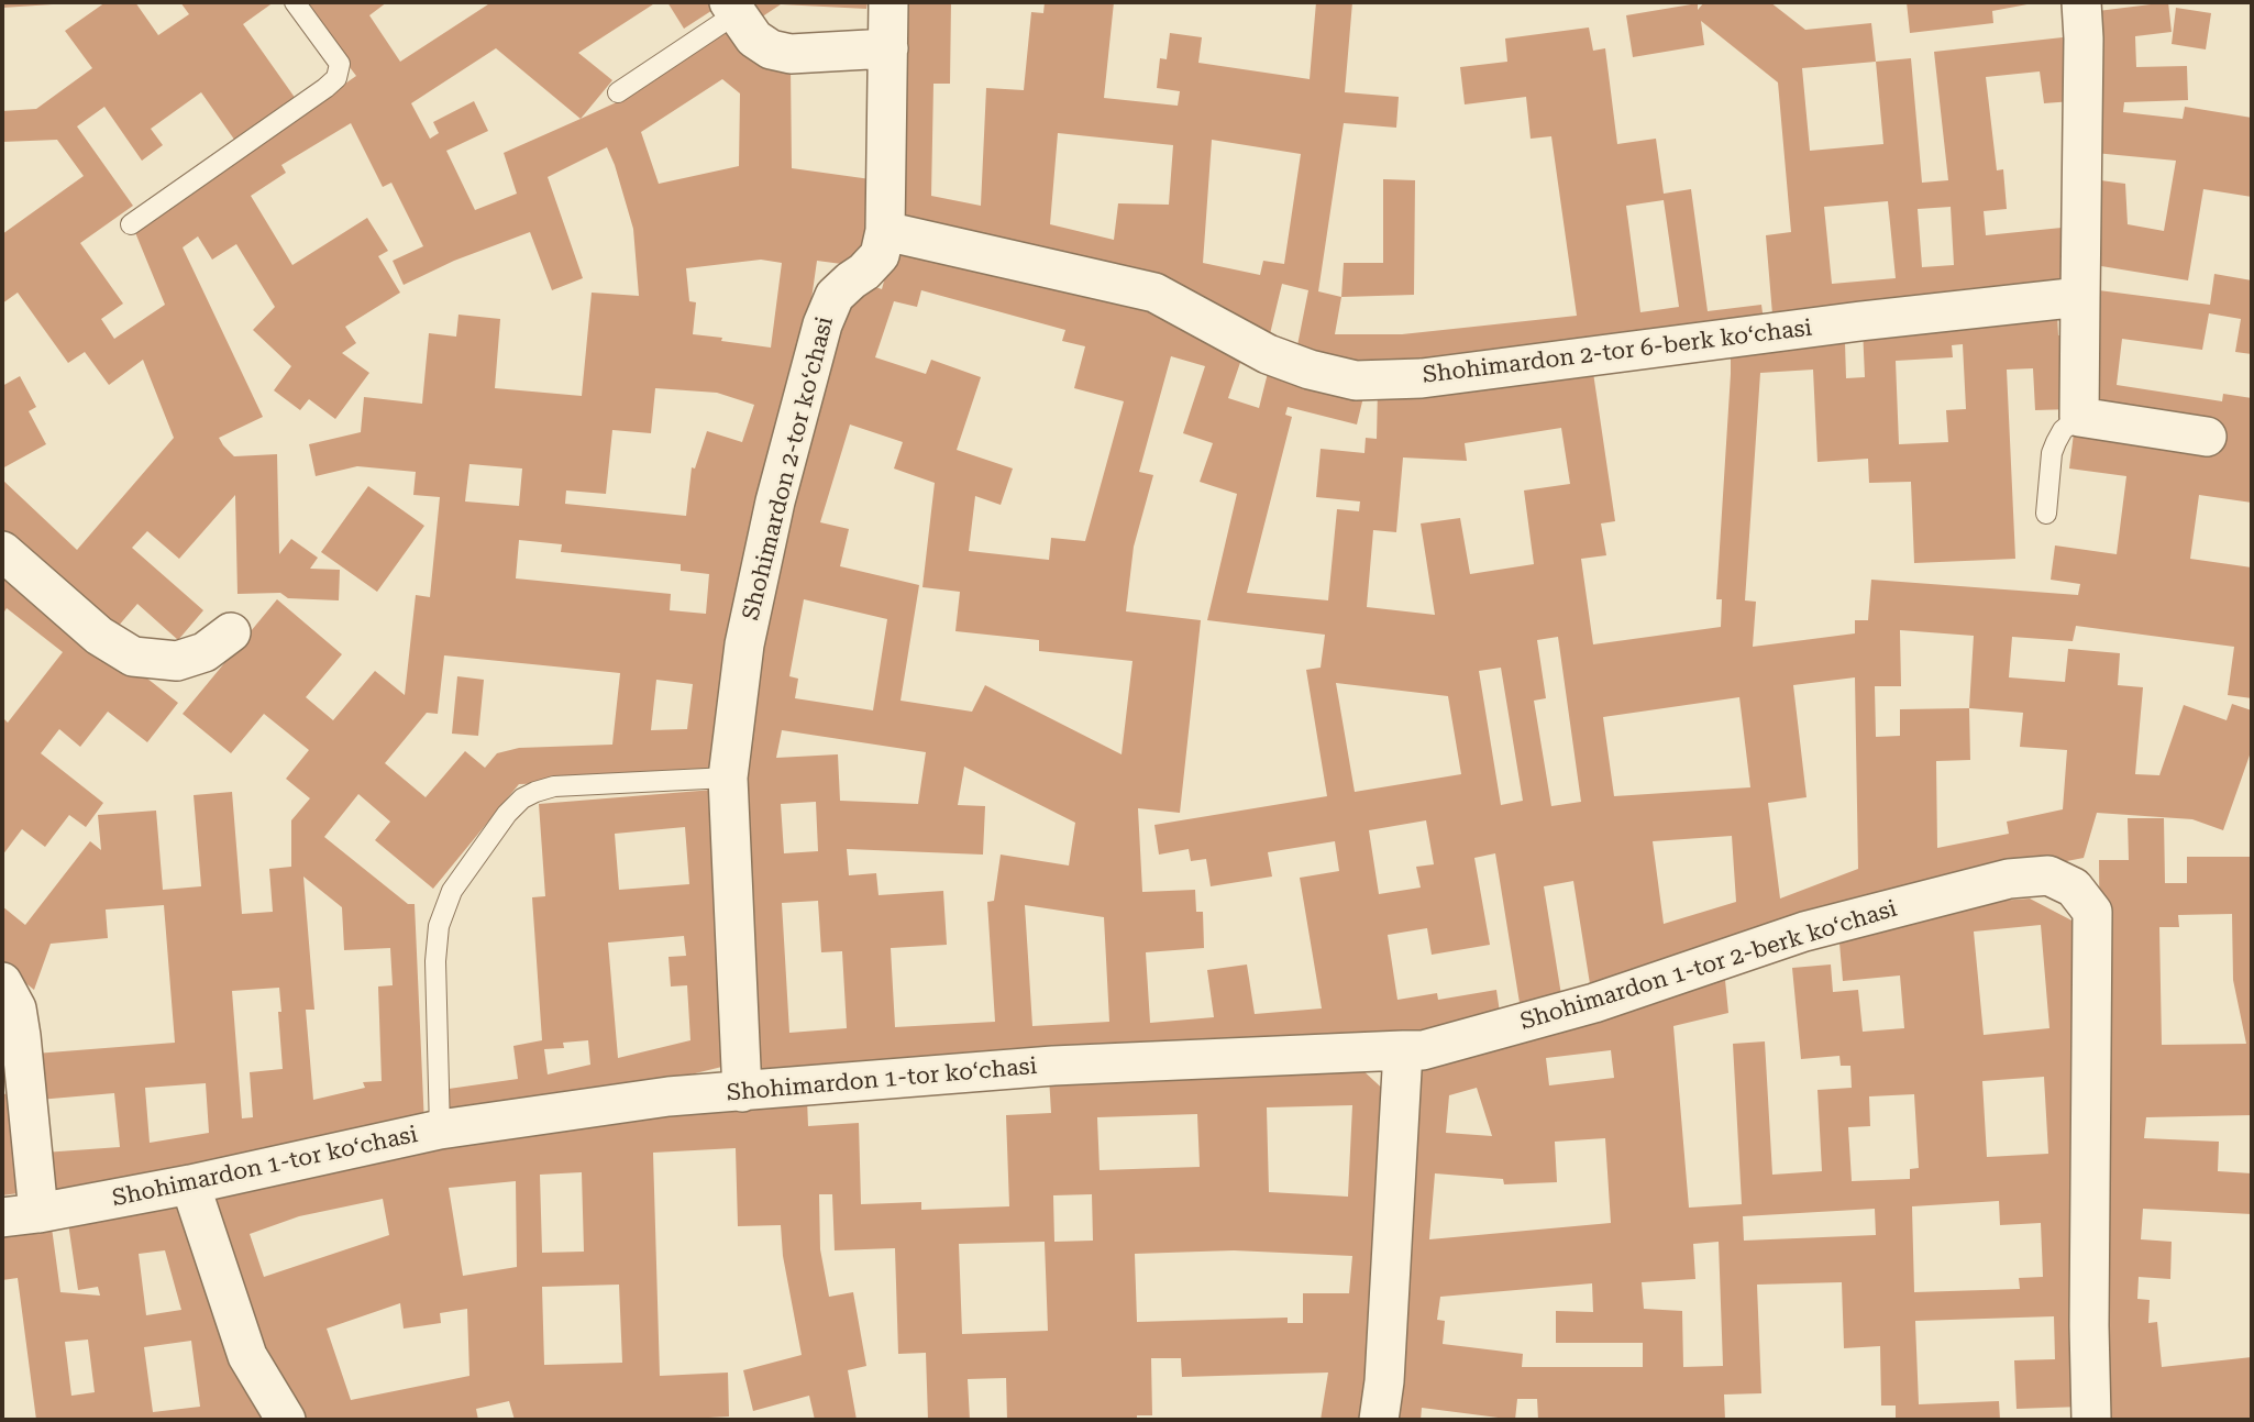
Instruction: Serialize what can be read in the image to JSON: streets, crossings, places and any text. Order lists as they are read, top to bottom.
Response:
{
  "streets": {
    "street": [
      "Shohimardon 2-tor 6-berk koʻchasi",
      "Shohimardon 2-tor koʻchasi",
      "Shohimardon 1-tor 2-berk koʻchasi",
      "Shohimardon 1-tor koʻchasi"
    ]
  },
  "crossings": [
    ["Shohimardon 2-tor 6-berk koʻchasi", "Shohimardon 2-tor koʻchasi"],
    ["Shohimardon 2-tor koʻchasi", "Shohimardon 1-tor koʻchasi"],
    ["Shohimardon 1-tor 2-berk koʻchasi", "Shohimardon 1-tor koʻchasi"]
  ]
}
